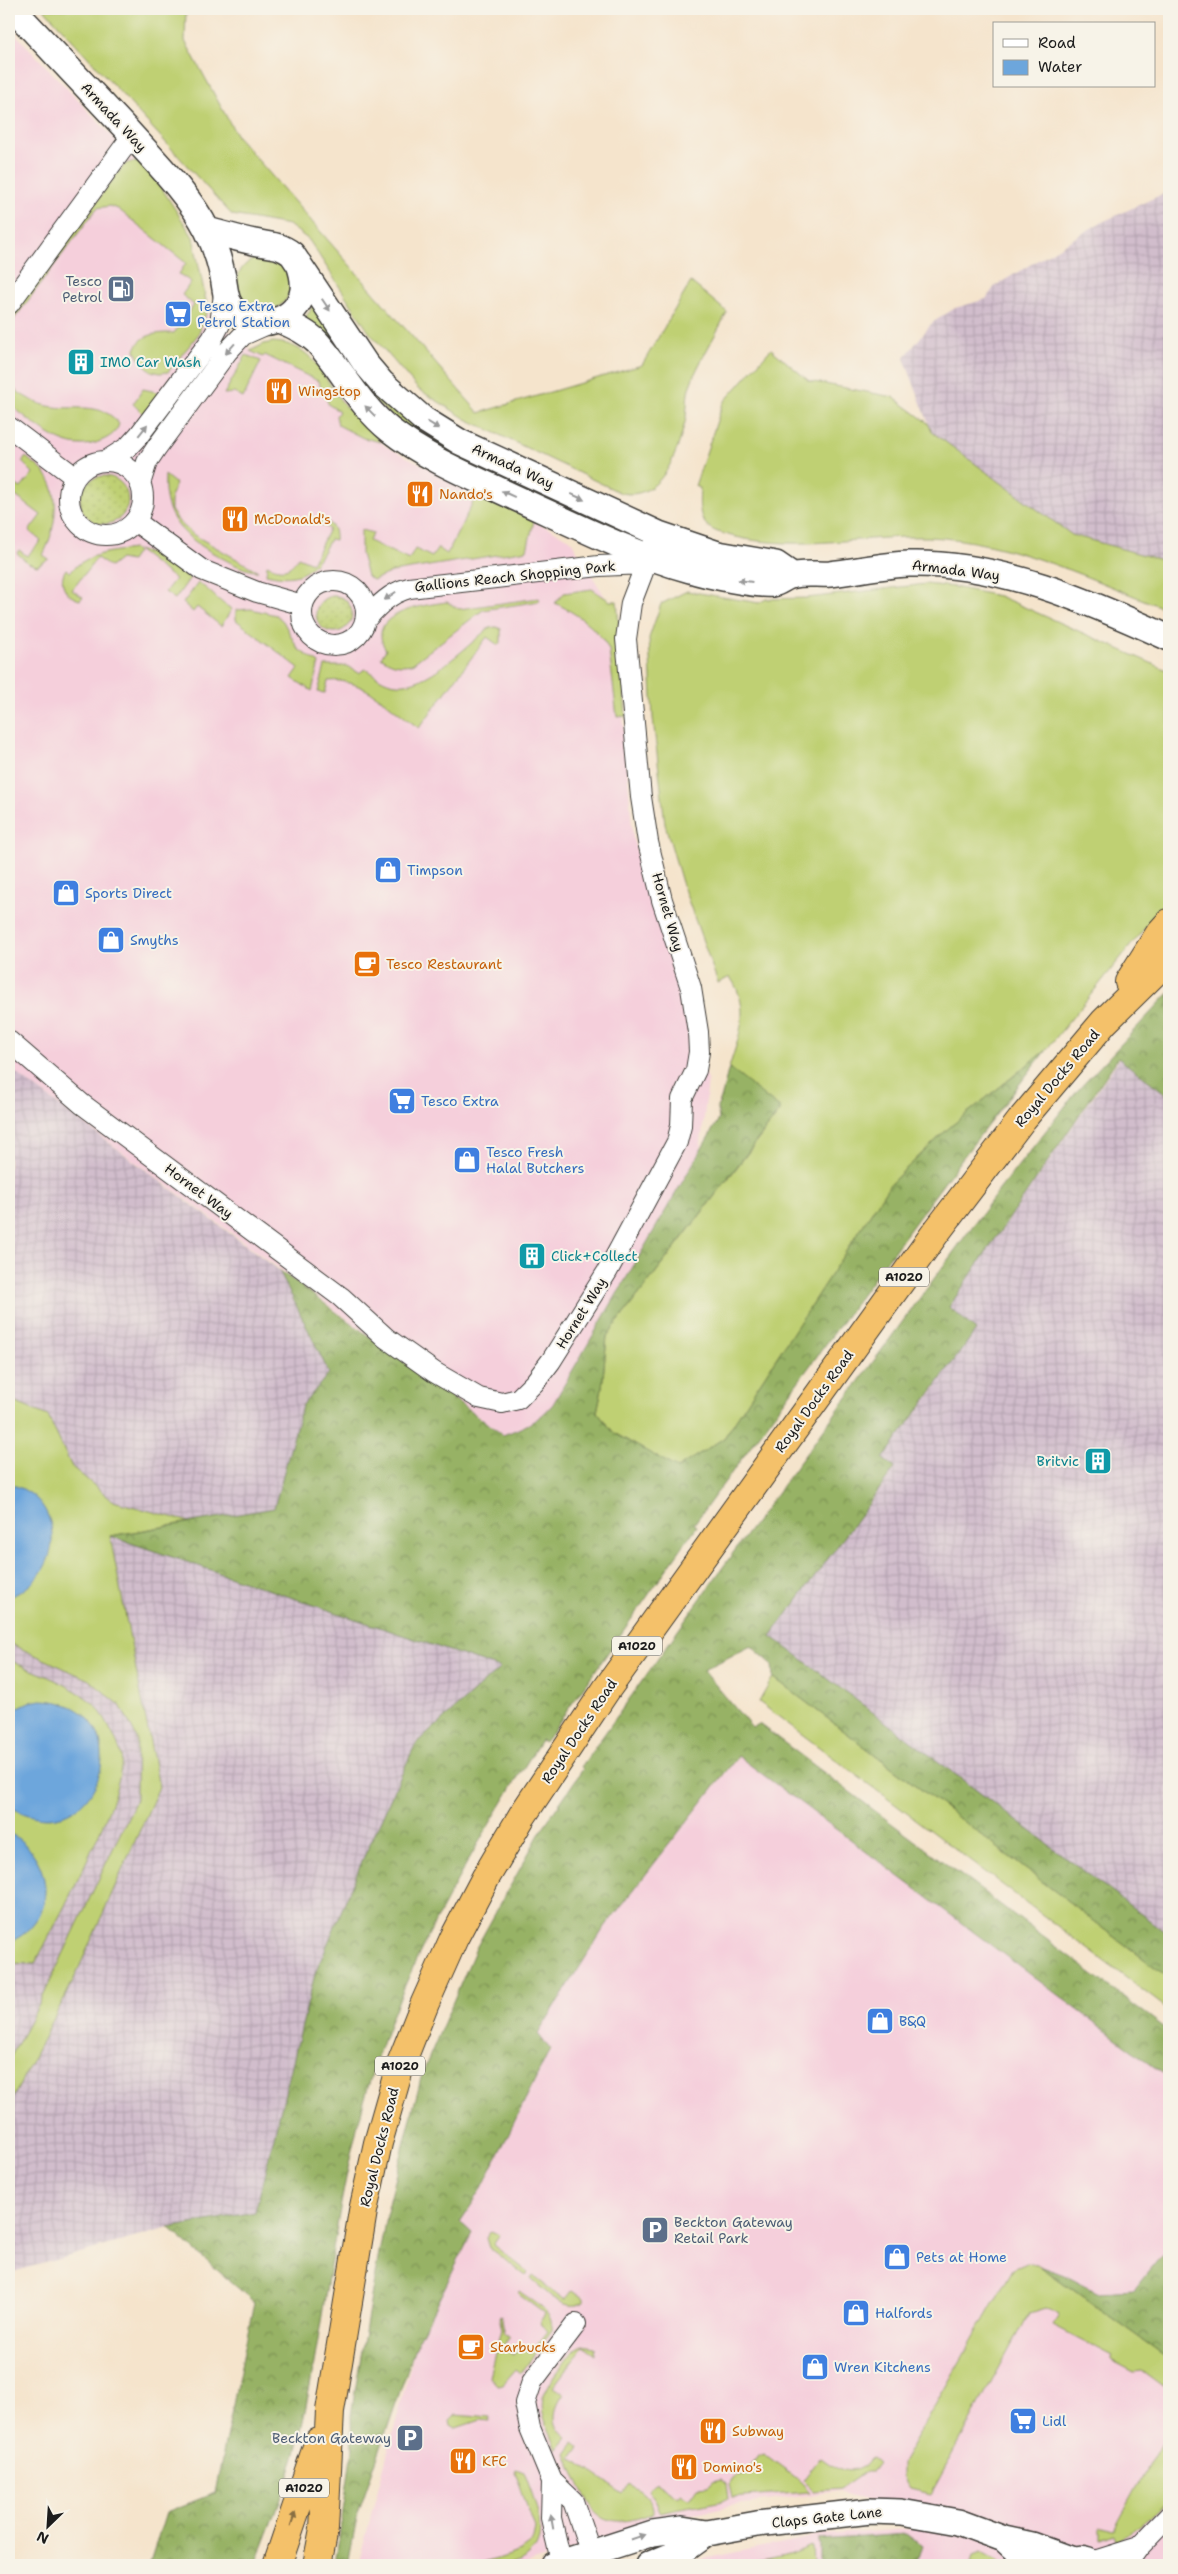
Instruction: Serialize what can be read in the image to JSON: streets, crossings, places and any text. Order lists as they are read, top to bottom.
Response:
{
  "streets": {
    "highway": ["Royal Docks Road", "A1020"],
    "street": [
      "Armada Way",
      "Gallions Reach Shopping Park",
      "Hornet Way",
      "Claps Gate Lane"
    ]
  },
  "crossings": [
    ["Armada Way", "Gallions Reach Shopping Park"],
    ["Armada Way", "Hornet Way"],
    ["Gallions Reach Shopping Park", "Hornet Way"]
  ],
  "one_way": ["Gallions Reach Shopping Park"],
  "places": {
    "fuel station": ["Tesco Petrol"],
    "supermarket": ["Tesco Extra Petrol Station", "Tesco Extra", "Lidl"],
    "building": ["IMO Car Wash", "Click+Collect", "Britvic"],
    "restaurant": [
      "Wingstop",
      "Nando's",
      "McDonald's",
      "Subway",
      "KFC",
      "Domino's"
    ],
    "shop": [
      "Timpson",
      "Sports Direct",
      "Smyths",
      "Tesco Fresh Halal Butchers",
      "B&Q",
      "Pets at Home",
      "Halfords",
      "Wren Kitchens"
    ],
    "cafe": ["Tesco Restaurant", "Starbucks"],
    "parking": ["Beckton Gateway Retail Park", "Beckton Gateway"]
  },
  "legend": ["Road", "Water"],
  "north": "bottom left"
}
